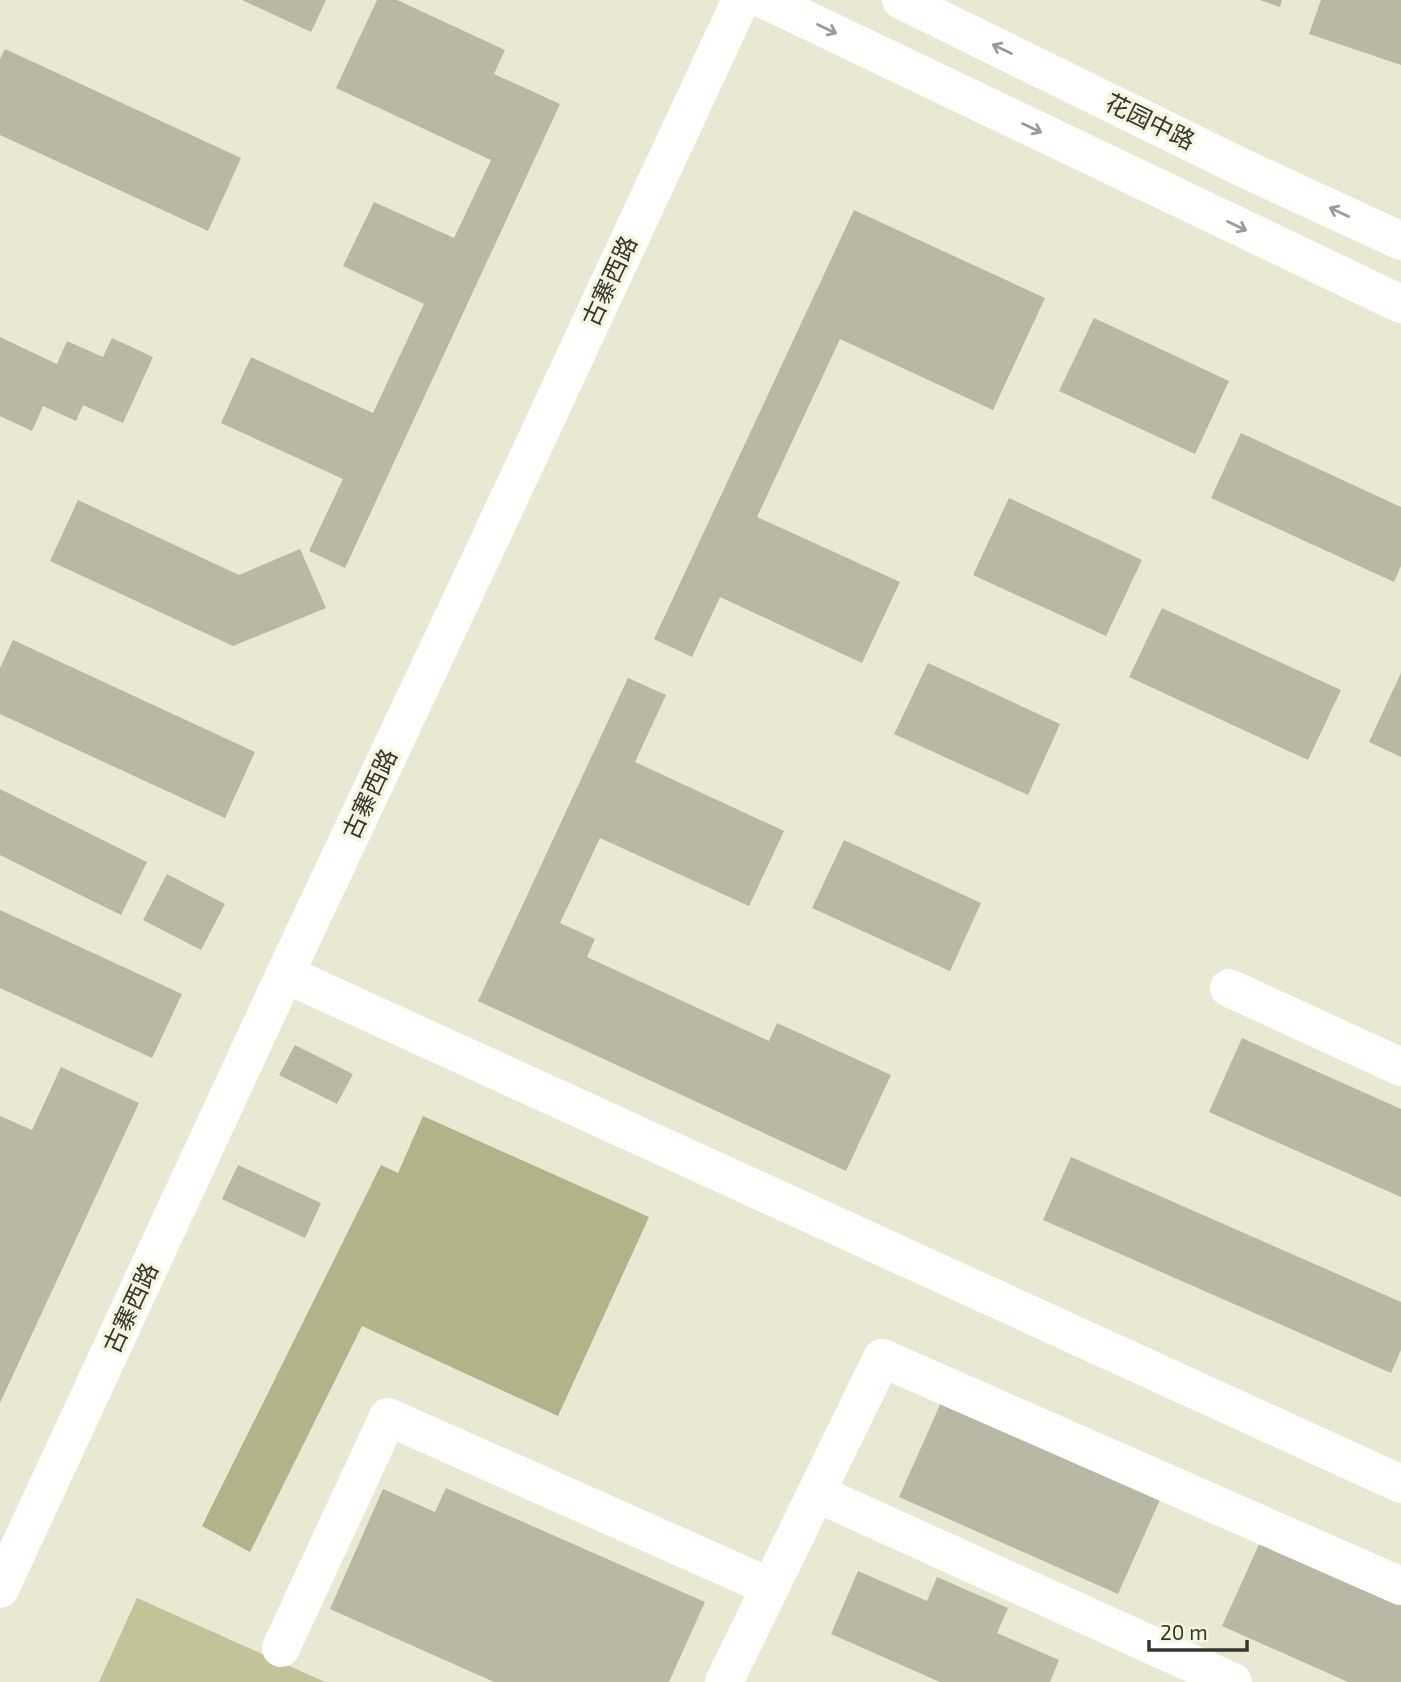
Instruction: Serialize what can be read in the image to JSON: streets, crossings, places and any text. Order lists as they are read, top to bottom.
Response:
{
  "streets": {
    "main road": ["花园中路", "古寨西路"]
  },
  "scale_bar": "20 m"
}
